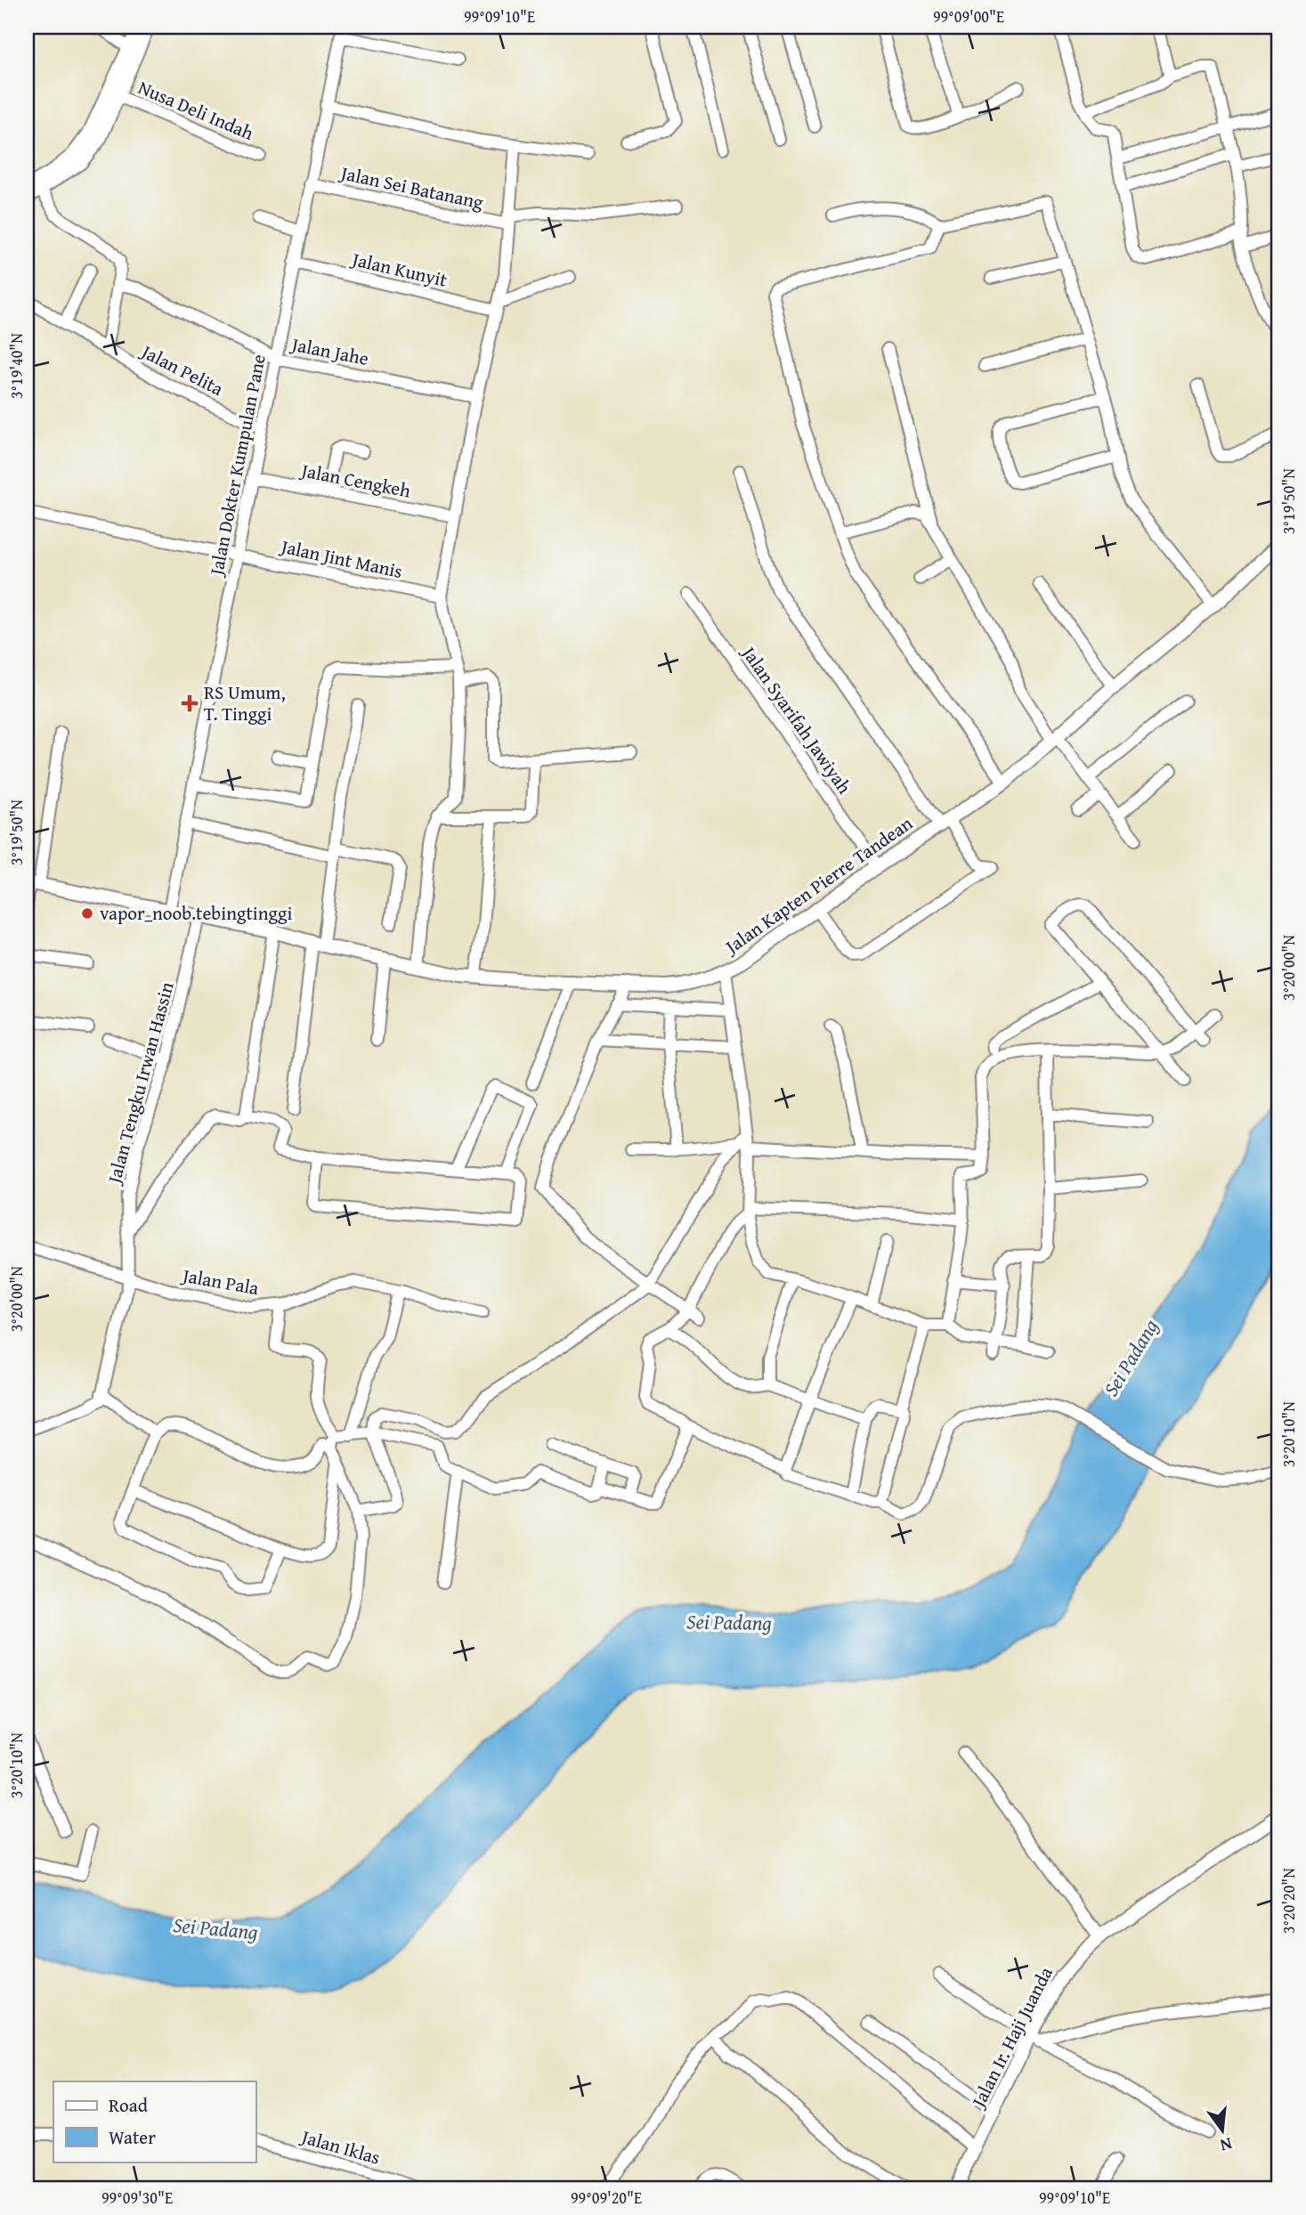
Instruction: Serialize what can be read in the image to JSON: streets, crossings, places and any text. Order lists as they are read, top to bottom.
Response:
{
  "streets": {
    "main road": ["Jalan Kapten Pierre Tandean", "Jalan Ir. Haji Juanda"],
    "street": [
      "Nusa Deli Indah",
      "Jalan Sei Batanang",
      "Jalan Kunyit",
      "Jalan Jahe",
      "Jalan Pelita",
      "Jalan Dokter Kumpulan Pane",
      "Jalan Cengkeh",
      "Jalan Jint Manis",
      "Jalan Syarifah Jawiyah",
      "Jalan Tengku Irwan Hassin",
      "Jalan Pala",
      "Jalan Iklas"
    ]
  },
  "crossings": [
    ["Jalan Sei Batanang", "Jalan Dokter Kumpulan Pane"],
    ["Jalan Kunyit", "Jalan Dokter Kumpulan Pane"],
    ["Jalan Jahe", "Jalan Dokter Kumpulan Pane"],
    ["Jalan Pelita", "Jalan Dokter Kumpulan Pane"],
    ["Jalan Dokter Kumpulan Pane", "Jalan Cengkeh"],
    ["Jalan Dokter Kumpulan Pane", "Jalan Jint Manis"],
    ["Jalan Dokter Kumpulan Pane", "Jalan Kapten Pierre Tandean"],
    ["Jalan Syarifah Jawiyah", "Jalan Kapten Pierre Tandean"],
    ["Jalan Kapten Pierre Tandean", "Jalan Tengku Irwan Hassin"],
    ["Jalan Tengku Irwan Hassin", "Jalan Pala"]
  ],
  "water": ["Sei Padang"],
  "places": {
    "health": ["RS Umum, T. Tinggi"],
    "other": ["vapor_noob.tebingtinggi"]
  },
  "legend": ["Road", "Water"],
  "north": "bottom",
  "coordinates": [
    "99°09'10\"E",
    "99°09'00\"E",
    "3°19'40\"N",
    "3°19'50\"N",
    "3°20'00\"N",
    "3°20'10\"N",
    "3°20'20\"N",
    "99°09'30\"E",
    "99°09'20\"E"
  ]
}
